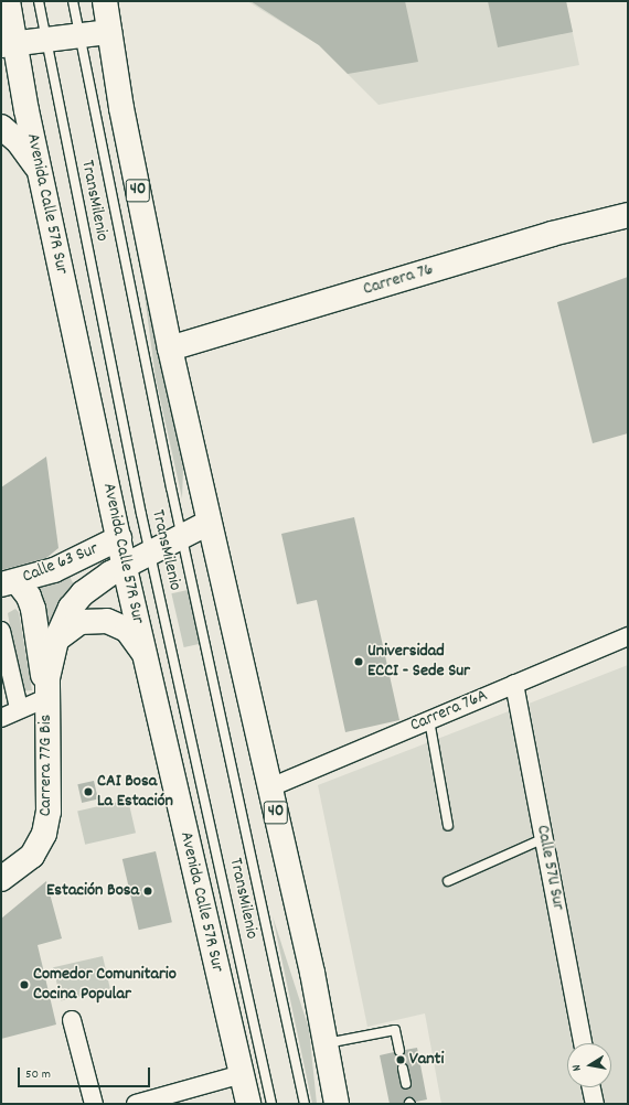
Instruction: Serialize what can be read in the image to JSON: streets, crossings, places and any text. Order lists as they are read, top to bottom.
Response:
{
  "streets": {
    "main road": [
      "40",
      "Avenida Calle 57R Sur",
      "Carrera 76",
      "Calle 63 Sur",
      "Carrera 77G Bis"
    ],
    "street": ["Carrera 76A", "Calle 57U Sur"],
    "lane": ["TransMilenio"]
  },
  "crossings": [
    ["40", "Carrera 76"],
    ["40", "Calle 63 Sur"],
    ["40", "Carrera 76A"],
    ["TransMilenio", "Calle 63 Sur"],
    ["Avenida Calle 57R Sur", "Calle 63 Sur"],
    ["Calle 63 Sur", "Carrera 77G Bis"],
    ["Carrera 76A", "Calle 57U Sur"]
  ],
  "places": [
    "Universidad ECCI - Sede Sur",
    "CAI Bosa La Estación",
    "Estación Bosa",
    "Comedor Comunitario Cocina Popular",
    "Vanti"
  ],
  "scale_bar": "50 m",
  "north": "left"
}
